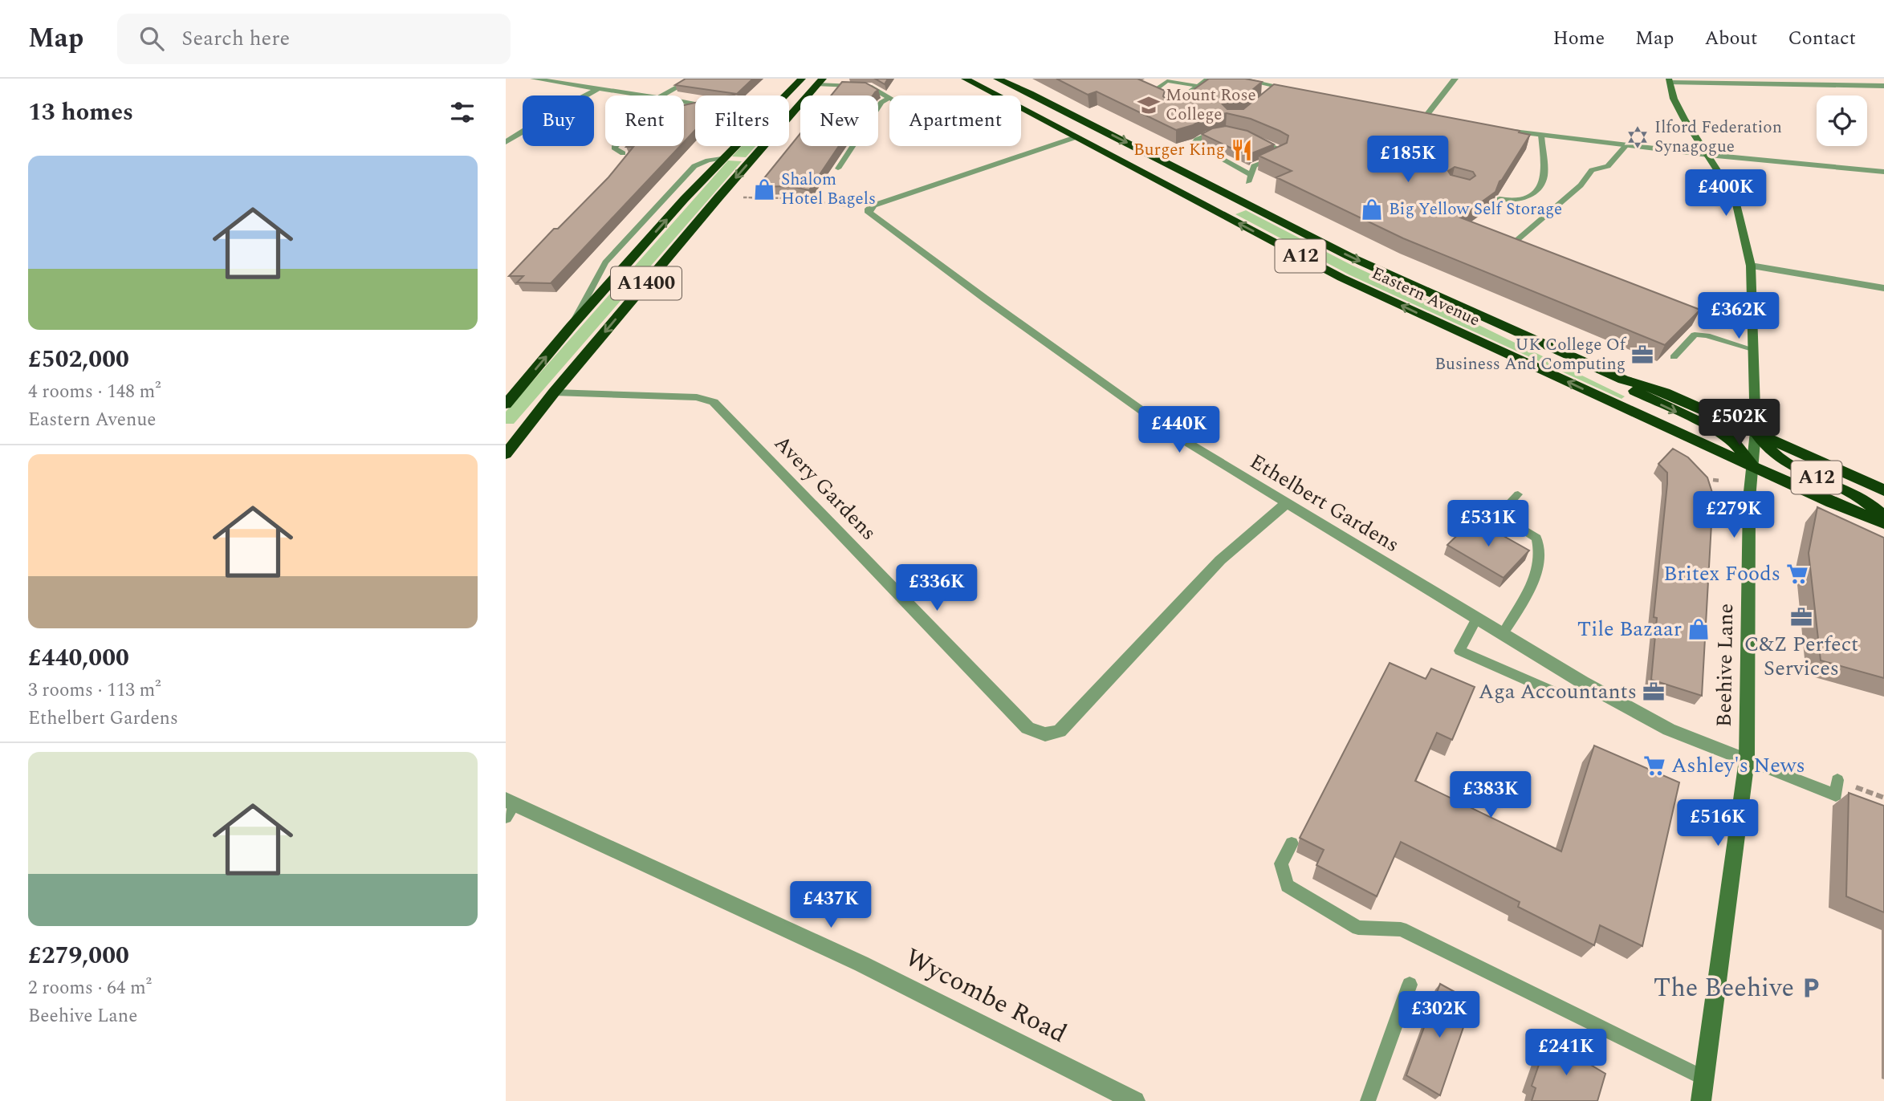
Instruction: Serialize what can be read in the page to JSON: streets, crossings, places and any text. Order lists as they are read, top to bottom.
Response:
{
  "streets": {
    "highway": ["A12", "A1400", "Eastern Avenue"],
    "main road": ["Beehive Lane"],
    "street": ["Avery Gardens", "Ethelbert Gardens", "Wycombe Road"]
  },
  "crossings": [
    ["A12", "Eastern Avenue"],
    ["A12", "Beehive Lane"],
    ["A1400", "Avery Gardens"],
    ["Eastern Avenue", "Beehive Lane"],
    ["Avery Gardens", "Ethelbert Gardens"],
    ["Ethelbert Gardens", "Beehive Lane"]
  ],
  "places": {
    "school or university": ["Mount Rose College"],
    "synagogue": ["Ilford Federation Synagogue"],
    "restaurant": ["Burger King"],
    "shop": ["Shalom Hotel Bagels", "Big Yellow Self Storage", "Tile Bazaar"],
    "office": ["UK College Of Business And Computing", "C&Z Perfect Services", "Aga Accountants"],
    "supermarket": ["Britex Foods", "Ashley's News"],
    "parking": ["The Beehive"]
  },
  "page": {
    "header": "Map",
    "search": "Search here",
    "nav": [
      "Home",
      "Map",
      "About",
      "Contact"
    ],
    "heading": "13 homes",
    "chip": [
      "Buy",
      "Rent",
      "Filters",
      "New",
      "Apartment"
    ],
    "price": [
      "£185K",
      "£400K",
      "£362K",
      "£502K",
      "£440K",
      "£279K",
      "£531K",
      "£336K",
      "£383K",
      "£516K",
      "£437K",
      "£302K",
      "£241K"
    ],
    "list": [
      {
        "name": "£502,000",
        "note": "4 rooms · 148 m² · Eastern Avenue"
      },
      {
        "name": "£440,000",
        "note": "3 rooms · 113 m² · Ethelbert Gardens"
      },
      {
        "name": "£279,000",
        "note": "2 rooms · 64 m² · Beehive Lane"
      }
    ]
  }
}
